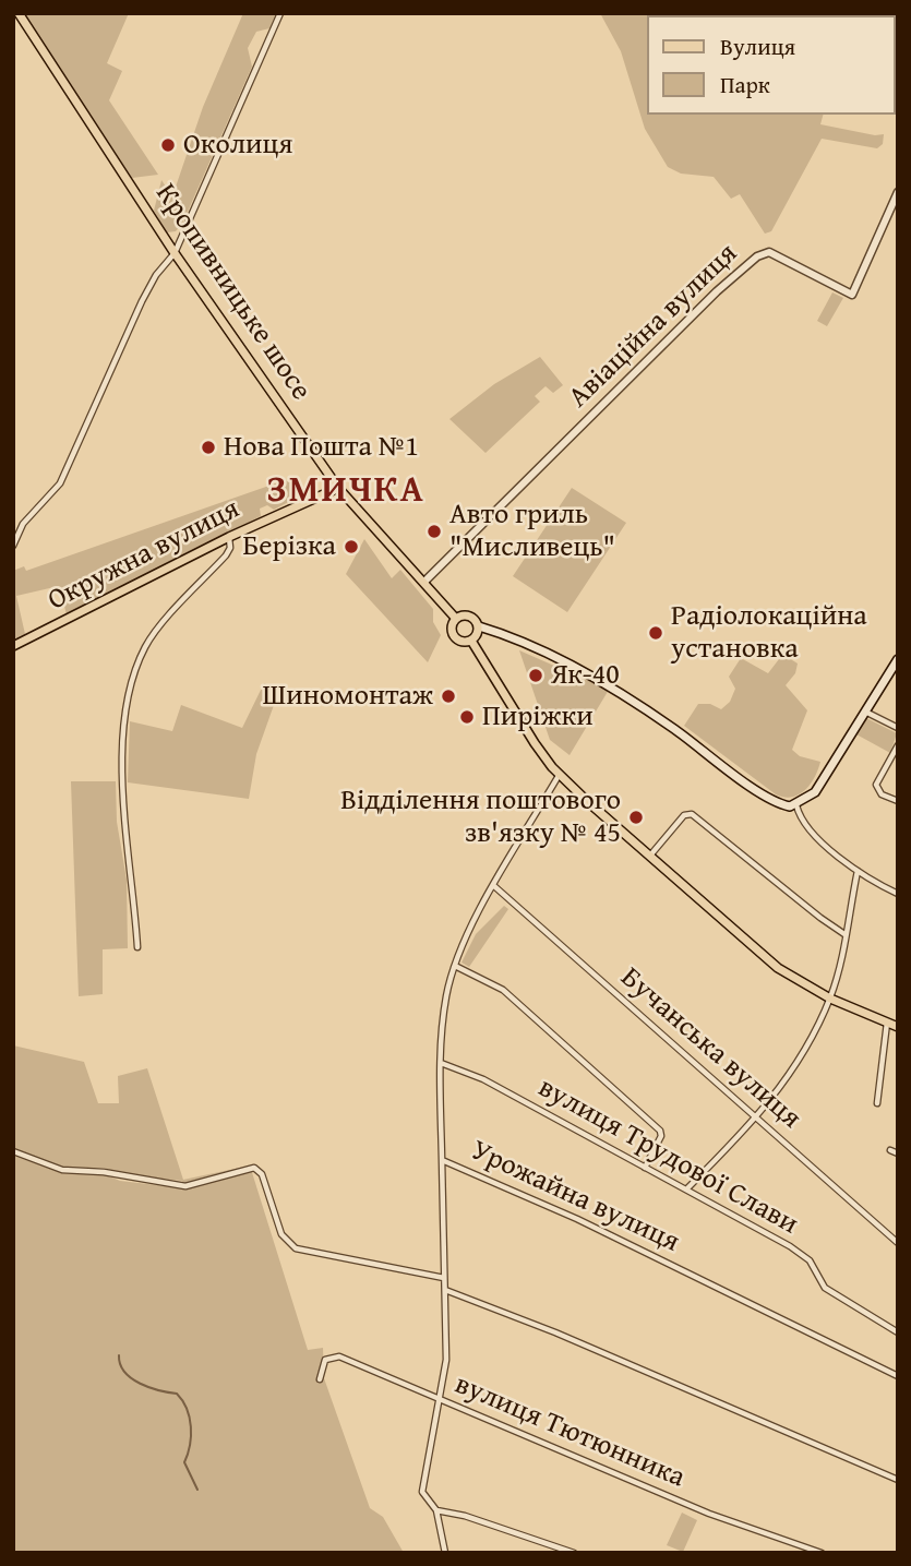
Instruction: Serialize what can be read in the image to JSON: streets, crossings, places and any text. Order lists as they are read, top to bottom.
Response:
{
  "streets": {
    "main road": ["Кропивницьке шосе", "Окружна вулиця"],
    "street": [
      "Авіаційна вулиця",
      "Бучанська вулиця",
      "вулиця Трудової Слави",
      "Урожайна вулиця",
      "вулиця Тютюнника"
    ]
  },
  "crossings": [
    ["Кропивницьке шосе", "Авіаційна вулиця"],
    ["Кропивницьке шосе", "Окружна вулиця"],
    ["Бучанська вулиця", "Урожайна вулиця"],
    ["вулиця Трудової Слави", "Урожайна вулиця"]
  ],
  "districts": ["ЗМИЧКА"],
  "places": [
    "Околиця",
    "Нова Пошта №1",
    "Авто гриль \"Мисливець\"",
    "Берізка",
    "Радіолокаційна установка",
    "Як-40",
    "Шиномонтаж",
    "Пиріжки",
    "Відділення поштового зв'язку № 45"
  ],
  "legend": ["Вулиця", "Парк"]
}
